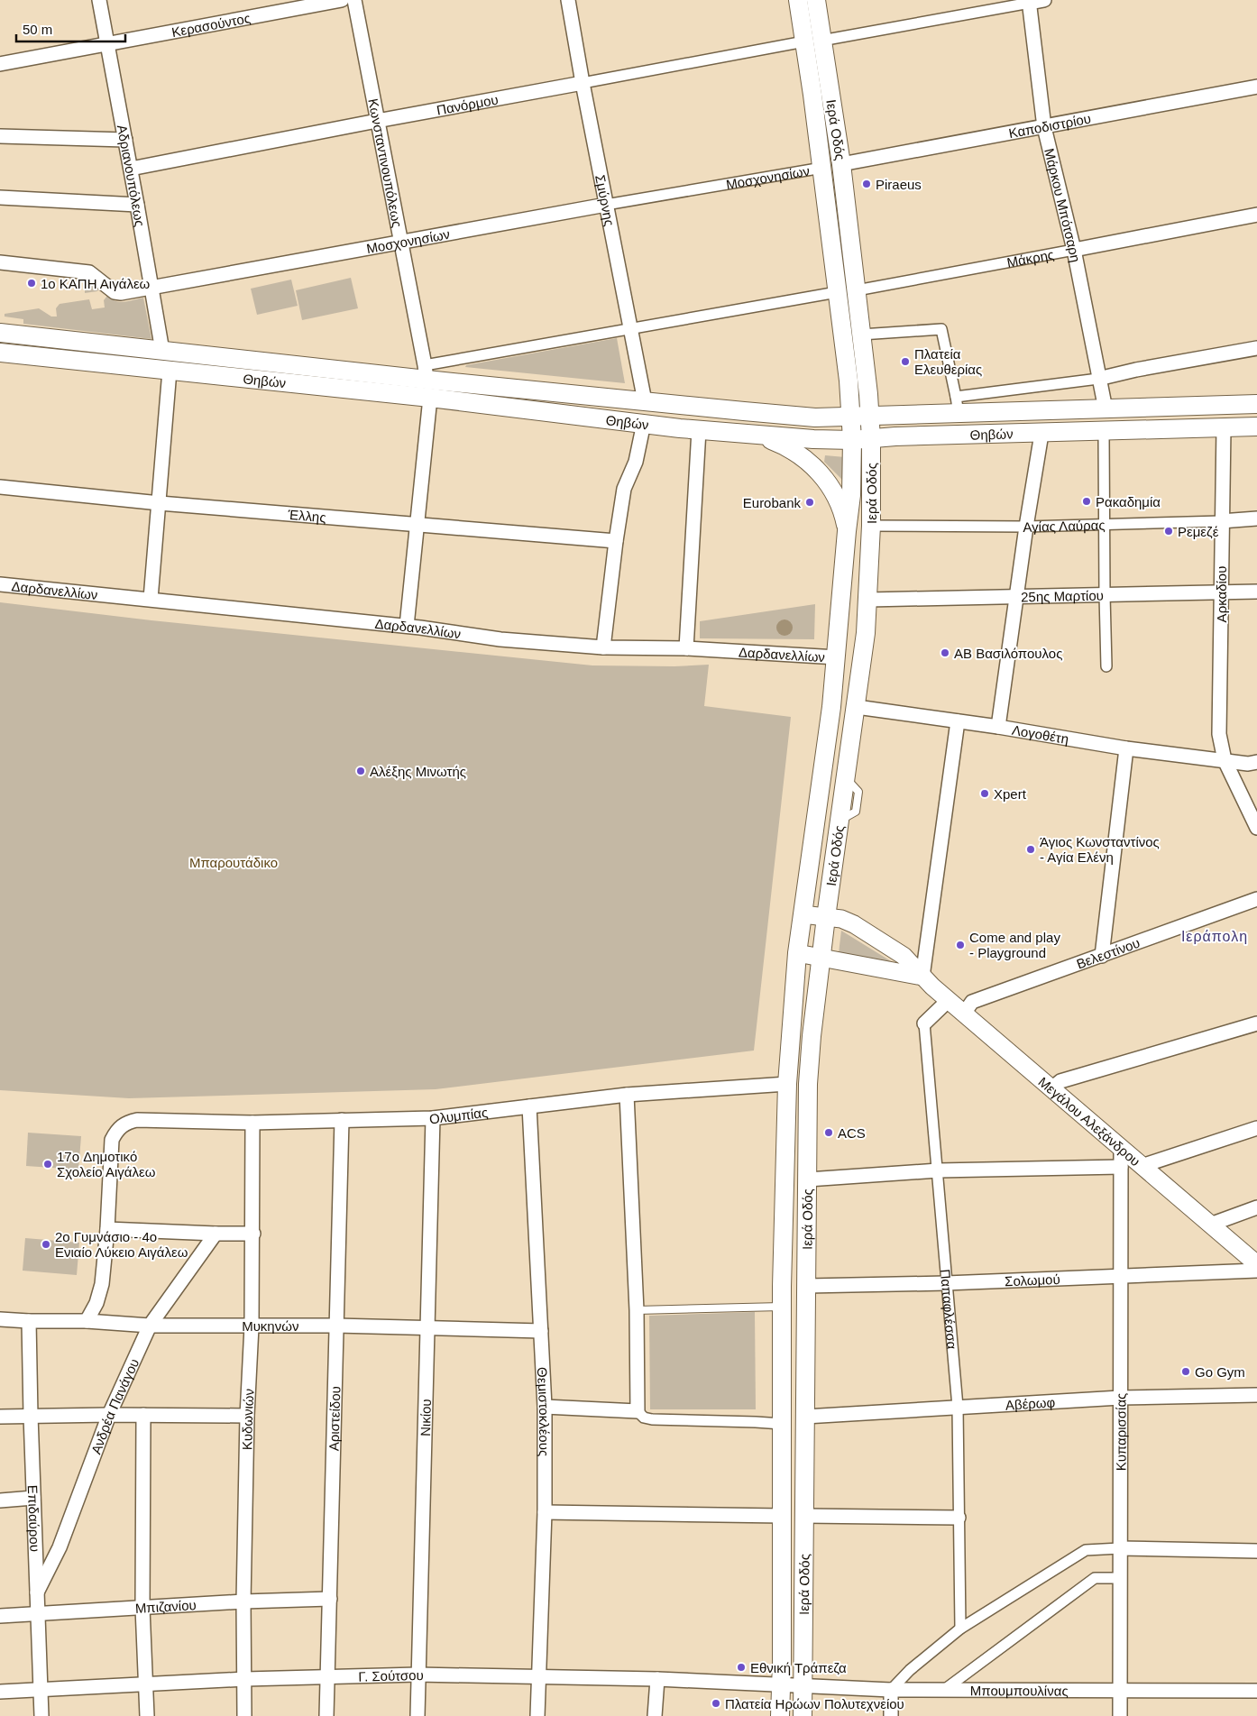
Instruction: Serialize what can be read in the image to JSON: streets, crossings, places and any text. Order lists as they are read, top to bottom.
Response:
{
  "streets": {
    "main road": ["Ιερά Οδός", "Θηβών"],
    "street": [
      "Κερασούντος",
      "Πανόρμου",
      "Καποδιστρίου",
      "Κωνσταντινουπόλεως",
      "Αδριανουπόλεως",
      "Μοσχονησίων",
      "Σμύρνης",
      "Μάρκου Μπότσαρη",
      "Μάκρης",
      "Έλλης",
      "Αγίας Λαύρας",
      "Δαρδανελλίων",
      "Αρκαδίου",
      "25ης Μαρτίου",
      "Λογοθέτη",
      "Βελεστίνου",
      "Ολυμπίας",
      "Μεγάλου Αλεξάνδρου",
      "Σολωμού",
      "Παπαφλέσσα",
      "Μυκηνών",
      "Αβέρωφ",
      "Ανδρέα Πανάγου",
      "Θεμιστοκλέους",
      "Νικίου",
      "Αριστείδου",
      "Κυδωνιών",
      "Κυπαρισσίας",
      "Επιδαύρου",
      "Μπιζανίου",
      "Γ. Σούτσου",
      "Μπουμπουλίνας"
    ]
  },
  "crossings": [
    ["Κερασούντος", "Αδριανουπόλεως"],
    ["Πανόρμου", "Ιερά Οδός"],
    ["Πανόρμου", "Κωνσταντινουπόλεως"],
    ["Πανόρμου", "Αδριανουπόλεως"],
    ["Πανόρμου", "Σμύρνης"],
    ["Πανόρμου", "Μάρκου Μπότσαρη"],
    ["Καποδιστρίου", "Ιερά Οδός"],
    ["Καποδιστρίου", "Μάρκου Μπότσαρη"],
    ["Ιερά Οδός", "Μοσχονησίων"],
    ["Ιερά Οδός", "Μάκρης"],
    ["Ιερά Οδός", "Θηβών"],
    ["Ιερά Οδός", "Αγίας Λαύρας"],
    ["Ιερά Οδός", "Δαρδανελλίων"],
    ["Ιερά Οδός", "25ης Μαρτίου"],
    ["Ιερά Οδός", "Λογοθέτη"],
    ["Ιερά Οδός", "Ολυμπίας"],
    ["Ιερά Οδός", "Μεγάλου Αλεξάνδρου"],
    ["Ιερά Οδός", "Σολωμού"],
    ["Ιερά Οδός", "Αβέρωφ"],
    ["Ιερά Οδός", "Γ. Σούτσου"],
    ["Ιερά Οδός", "Μπουμπουλίνας"],
    ["Κωνσταντινουπόλεως", "Μοσχονησίων"],
    ["Κωνσταντινουπόλεως", "Θηβών"],
    ["Αδριανουπόλεως", "Μοσχονησίων"],
    ["Αδριανουπόλεως", "Θηβών"],
    ["Μοσχονησίων", "Σμύρνης"],
    ["Σμύρνης", "Θηβών"],
    ["Μάρκου Μπότσαρη", "Μάκρης"],
    ["Μάρκου Μπότσαρη", "Θηβών"],
    ["Θηβών", "Αρκαδίου"],
    ["Αγίας Λαύρας", "Αρκαδίου"],
    ["Αρκαδίου", "25ης Μαρτίου"],
    ["Αρκαδίου", "Λογοθέτη"],
    ["Βελεστίνου", "Μεγάλου Αλεξάνδρου"],
    ["Ολυμπίας", "Θεμιστοκλέους"],
    ["Ολυμπίας", "Νικίου"],
    ["Ολυμπίας", "Αριστείδου"],
    ["Ολυμπίας", "Κυδωνιών"],
    ["Μεγάλου Αλεξάνδρου", "Παπαφλέσσα"],
    ["Μεγάλου Αλεξάνδρου", "Κυπαρισσίας"],
    ["Σολωμού", "Παπαφλέσσα"],
    ["Σολωμού", "Κυπαρισσίας"],
    ["Παπαφλέσσα", "Αβέρωφ"],
    ["Μυκηνών", "Ανδρέα Πανάγου"],
    ["Μυκηνών", "Θεμιστοκλέους"],
    ["Μυκηνών", "Νικίου"],
    ["Μυκηνών", "Αριστείδου"],
    ["Μυκηνών", "Κυδωνιών"],
    ["Μυκηνών", "Επιδαύρου"],
    ["Αβέρωφ", "Κυπαρισσίας"],
    ["Ανδρέα Πανάγου", "Επιδαύρου"],
    ["Θεμιστοκλέους", "Γ. Σούτσου"],
    ["Νικίου", "Γ. Σούτσου"],
    ["Αριστείδου", "Μπιζανίου"],
    ["Αριστείδου", "Γ. Σούτσου"],
    ["Κυδωνιών", "Μπιζανίου"],
    ["Κυδωνιών", "Γ. Σούτσου"],
    ["Κυπαρισσίας", "Μπουμπουλίνας"],
    ["Επιδαύρου", "Μπιζανίου"],
    ["Επιδαύρου", "Γ. Σούτσου"],
    ["Γ. Σούτσου", "Μπουμπουλίνας"]
  ],
  "districts": ["Ιεράπολη"],
  "parks": ["Μπαρουτάδικο"],
  "places": [
    "Piraeus",
    "1ο ΚΑΠΗ Αιγάλεω",
    "Πλατεία Ελευθερίας",
    "Ρακαδημία",
    "Eurobank",
    "Ρεμεζέ",
    "ΑΒ Βασιλόπουλος",
    "Αλέξης Μινωτής",
    "Xpert",
    "Άγιος Κωνσταντίνος - Αγία Ελένη",
    "Come and play - Playground",
    "ACS",
    "17o Δημοτικό Σχολείο Αιγάλεω",
    "2ο Γυμνάσιο - 4ο Ενιαίο Λύκειο Αιγάλεω",
    "Go Gym",
    "Εθνική Τράπεζα",
    "Πλατεία Ηρώων Πολυτεχνείου"
  ],
  "scale_bar": "50 m"
}
